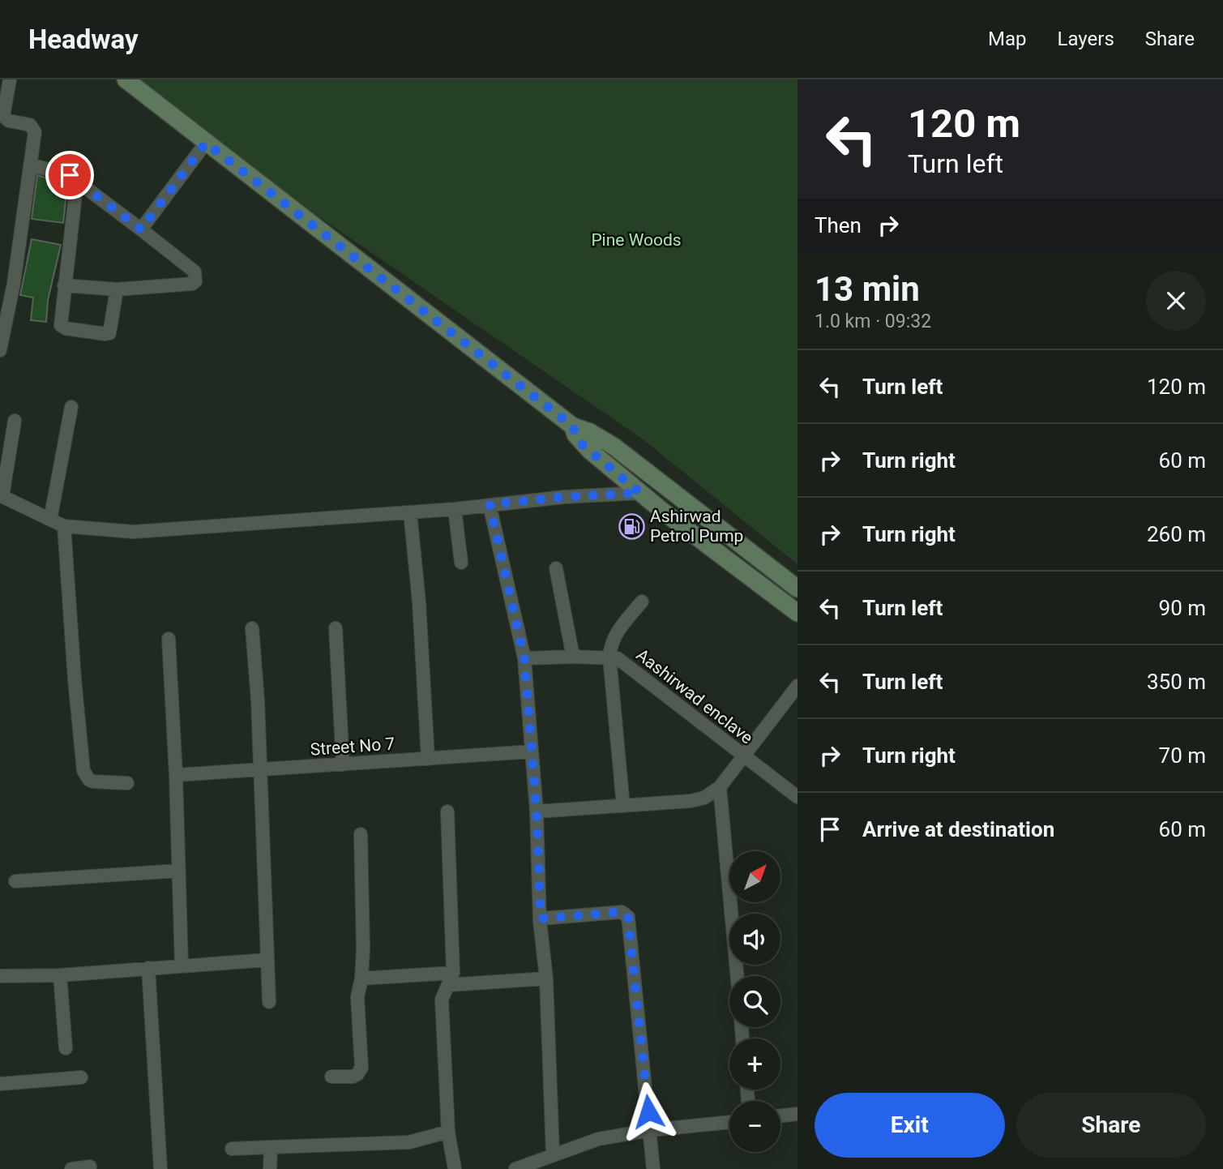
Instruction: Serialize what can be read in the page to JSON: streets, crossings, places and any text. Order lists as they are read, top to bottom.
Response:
{
  "streets": {
    "street": ["Aashirwad enclave", "Street No 7"]
  },
  "parks": ["Pine Woods"],
  "places": {
    "fuel station": ["Ashirwad Petrol Pump"]
  },
  "north": "top right",
  "page": {
    "header": "Headway",
    "nav": ["Map", "Layers", "Share"],
    "turn": ["120 m", "Turn left"],
    "then": "Then",
    "heading": ["13 min", "1.0 km · 09:32"],
    "list": [
      {
        "name": "Turn left",
        "value": "120 m"
      },
      {
        "name": "Turn right",
        "value": "60 m"
      },
      {
        "name": "Turn right",
        "value": "260 m"
      },
      {
        "name": "Turn left",
        "value": "90 m"
      },
      {
        "name": "Turn left",
        "value": "350 m"
      },
      {
        "name": "Turn right",
        "value": "70 m"
      },
      {
        "name": "Arrive at destination",
        "value": "60 m"
      }
    ],
    "map_buttons": ["+", "−"],
    "buttons": ["Exit", "Share"]
  }
}
